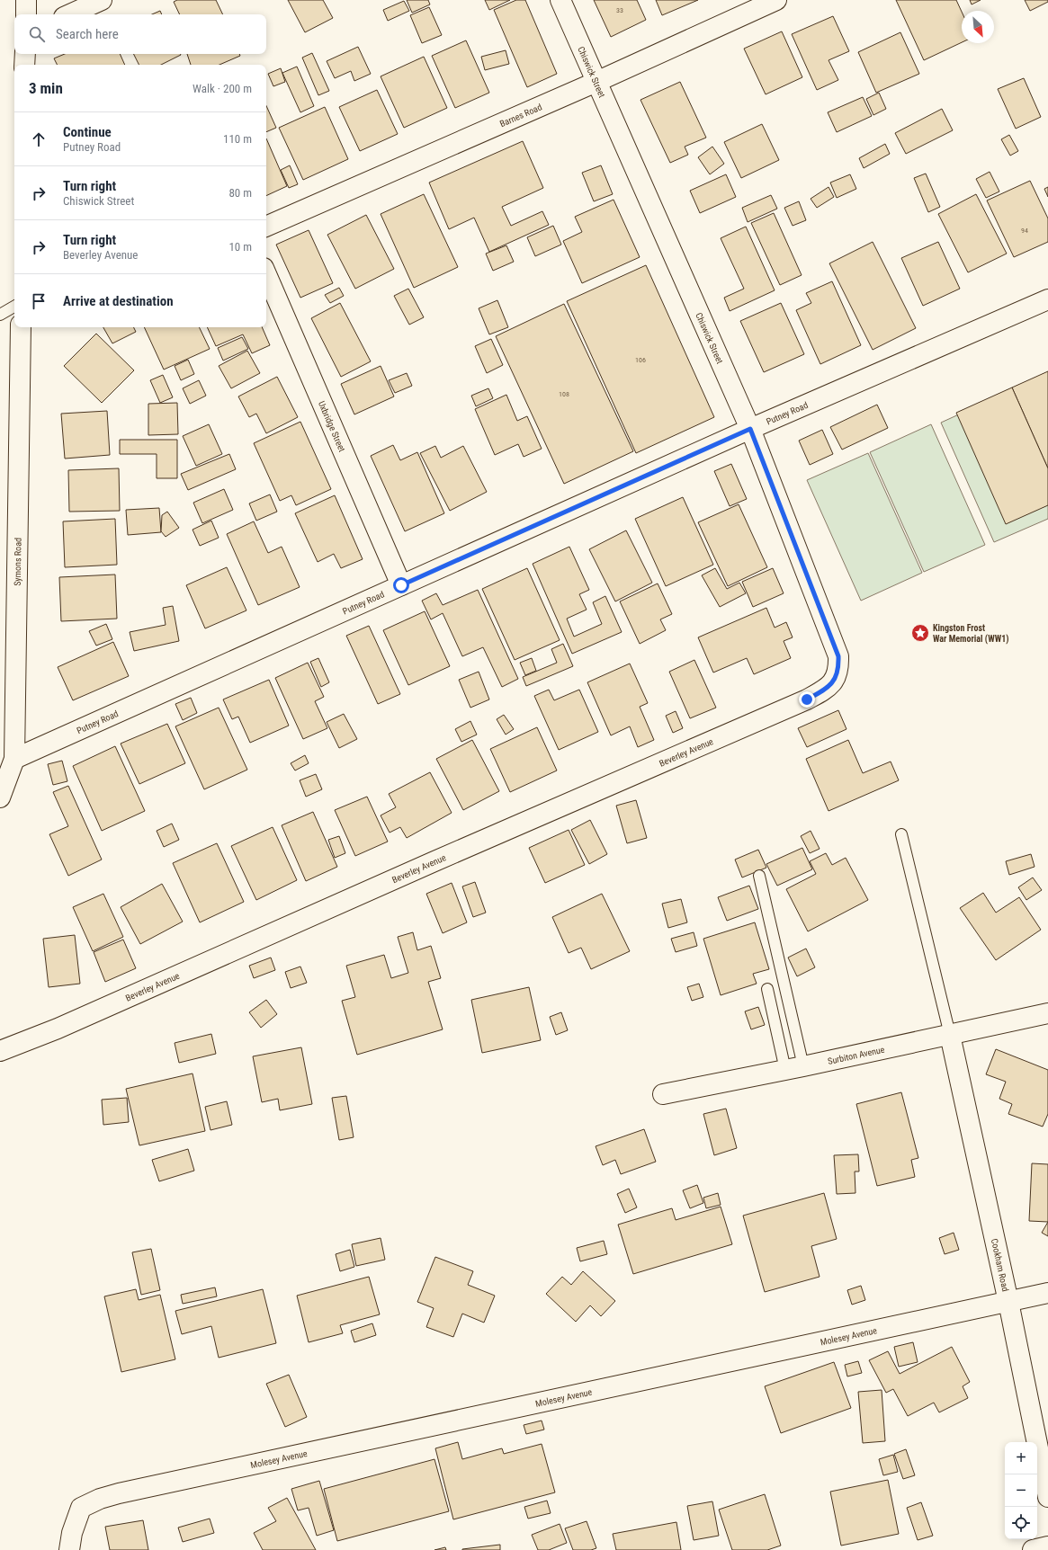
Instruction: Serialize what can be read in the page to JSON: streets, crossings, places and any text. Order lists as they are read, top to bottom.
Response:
{
  "streets": {
    "street": [
      "Chiswick Street",
      "Barnes Road",
      "Putney Road",
      "Uxbridge Street",
      "Symons Road",
      "Beverley Avenue",
      "Surbiton Avenue",
      "Cookham Road",
      "Molesey Avenue"
    ]
  },
  "crossings": [
    ["Chiswick Street", "Barnes Road"],
    ["Chiswick Street", "Putney Road"],
    ["Chiswick Street", "Beverley Avenue"],
    ["Putney Road", "Uxbridge Street"],
    ["Putney Road", "Symons Road"],
    ["Surbiton Avenue", "Cookham Road"],
    ["Cookham Road", "Molesey Avenue"]
  ],
  "places": {
    "place": ["Kingston Frost War Memorial (WW1)"]
  },
  "house_numbers": [
    "33",
    "94",
    "106",
    "108"
  ],
  "north": "bottom right",
  "page": {
    "search": "Search here",
    "heading": ["3 min", "Walk · 200 m"],
    "list": [
      ["Continue", "Putney Road", "110 m"],
      ["Turn right", "Chiswick Street", "80 m"],
      ["Turn right", "Beverley Avenue", "10 m"],
      "Arrive at destination"
    ],
    "map_buttons": ["+", "−"]
  }
}
